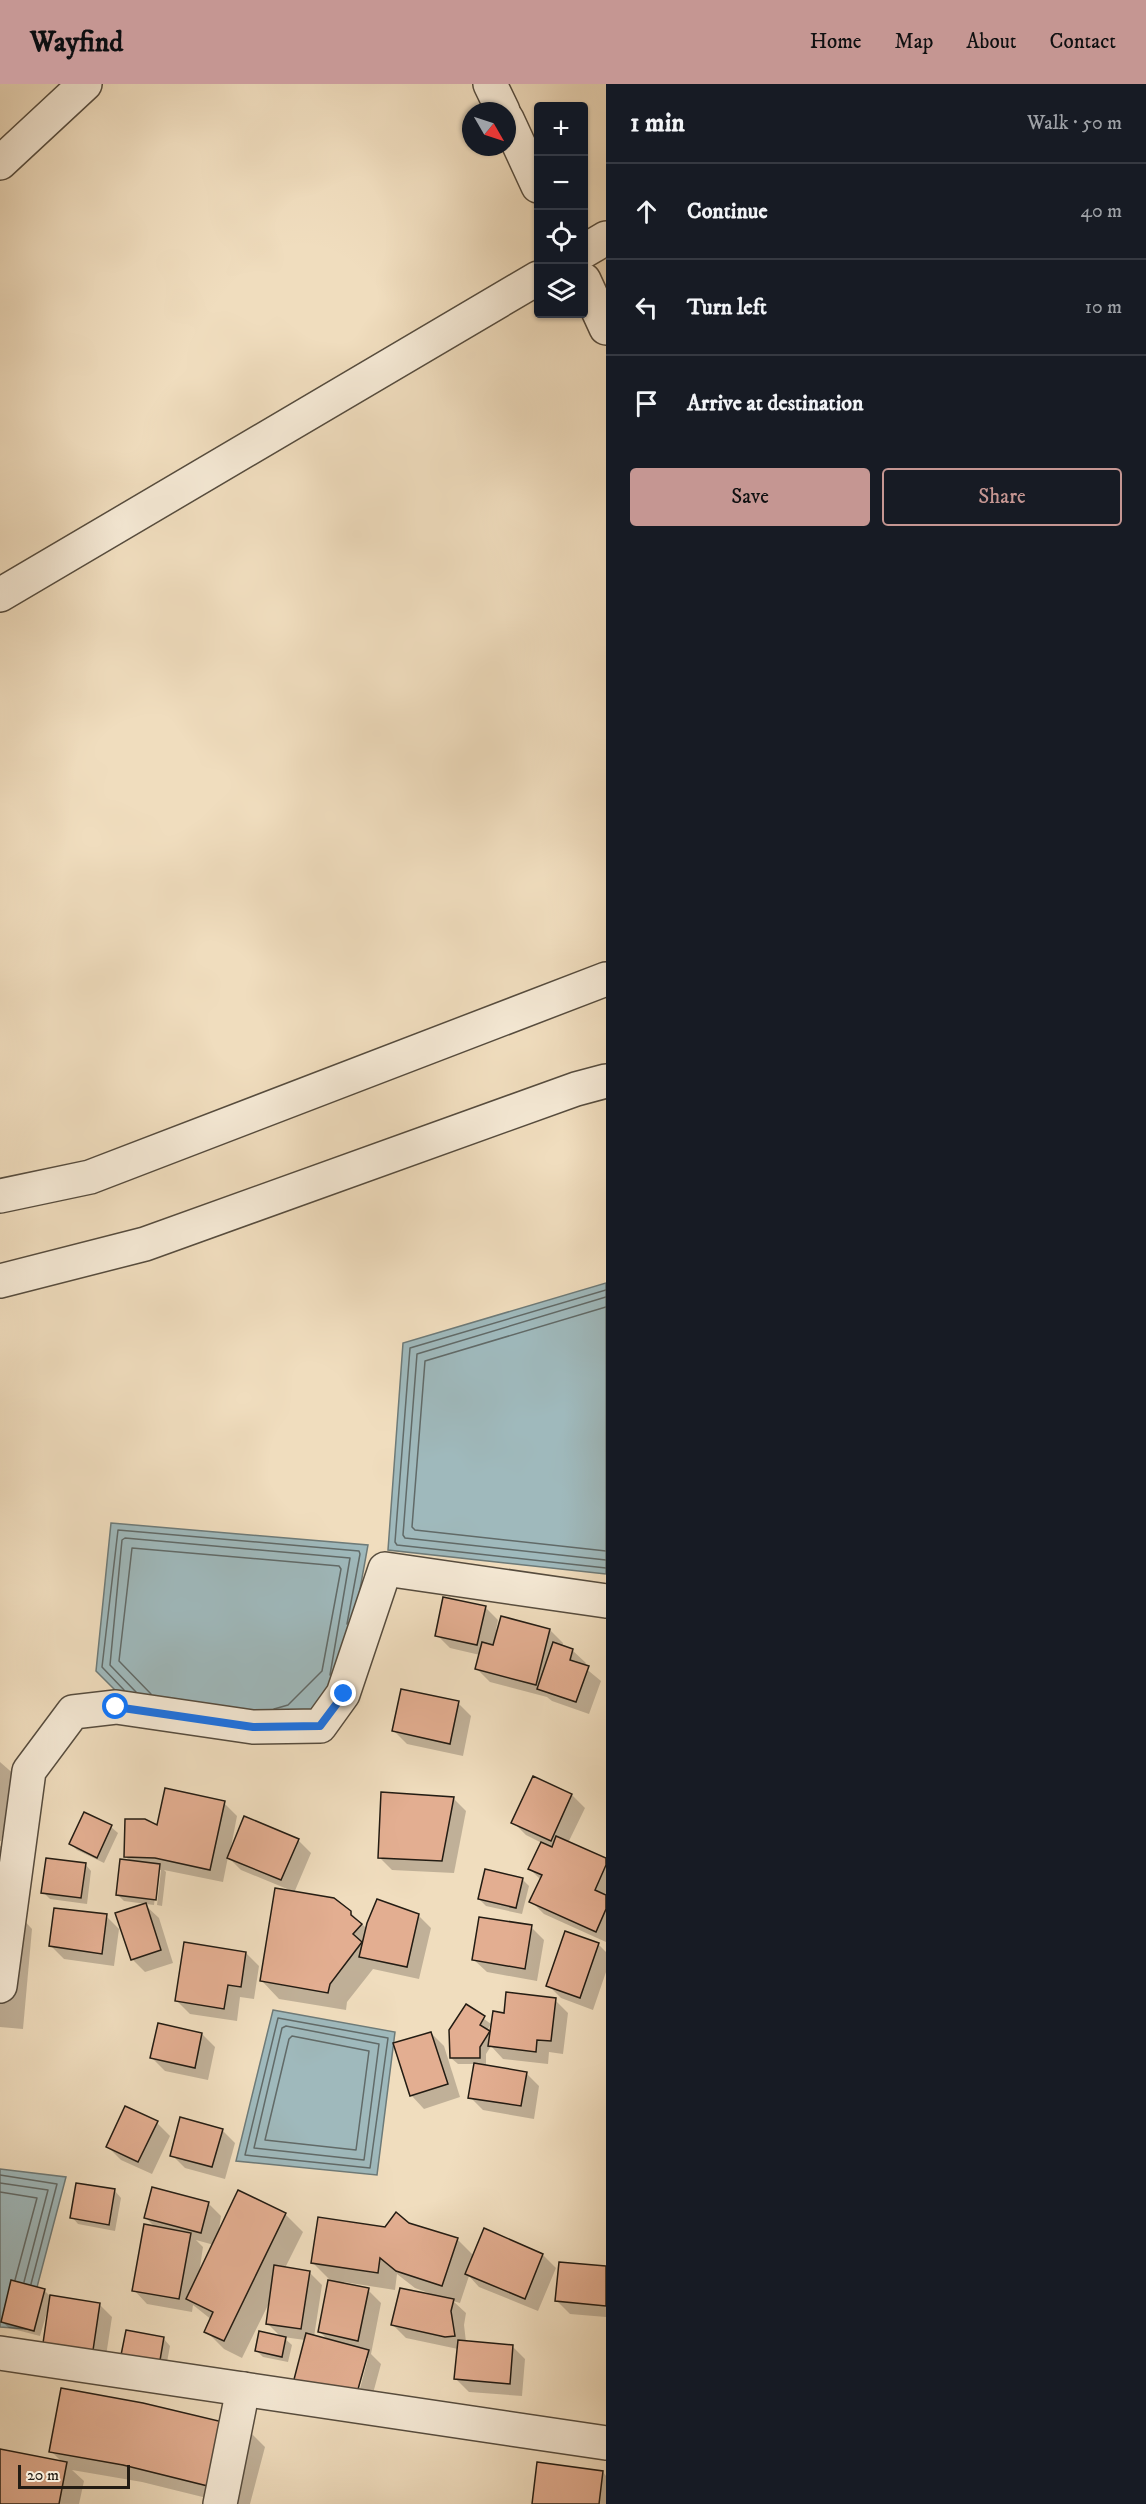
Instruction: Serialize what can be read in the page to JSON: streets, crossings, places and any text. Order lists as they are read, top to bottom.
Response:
{
  "scale_bar": "20 m",
  "north": "bottom right",
  "page": {
    "header": "Wayfind",
    "nav": [
      "Home",
      "Map",
      "About",
      "Contact"
    ],
    "heading": ["1 min", "Walk · 50 m"],
    "map_buttons": ["+", "−"],
    "list": [
      ["Continue", "40 m"],
      ["Turn left", "10 m"],
      "Arrive at destination"
    ],
    "buttons": ["Save", "Share"],
    "scale": "20 m"
  }
}
